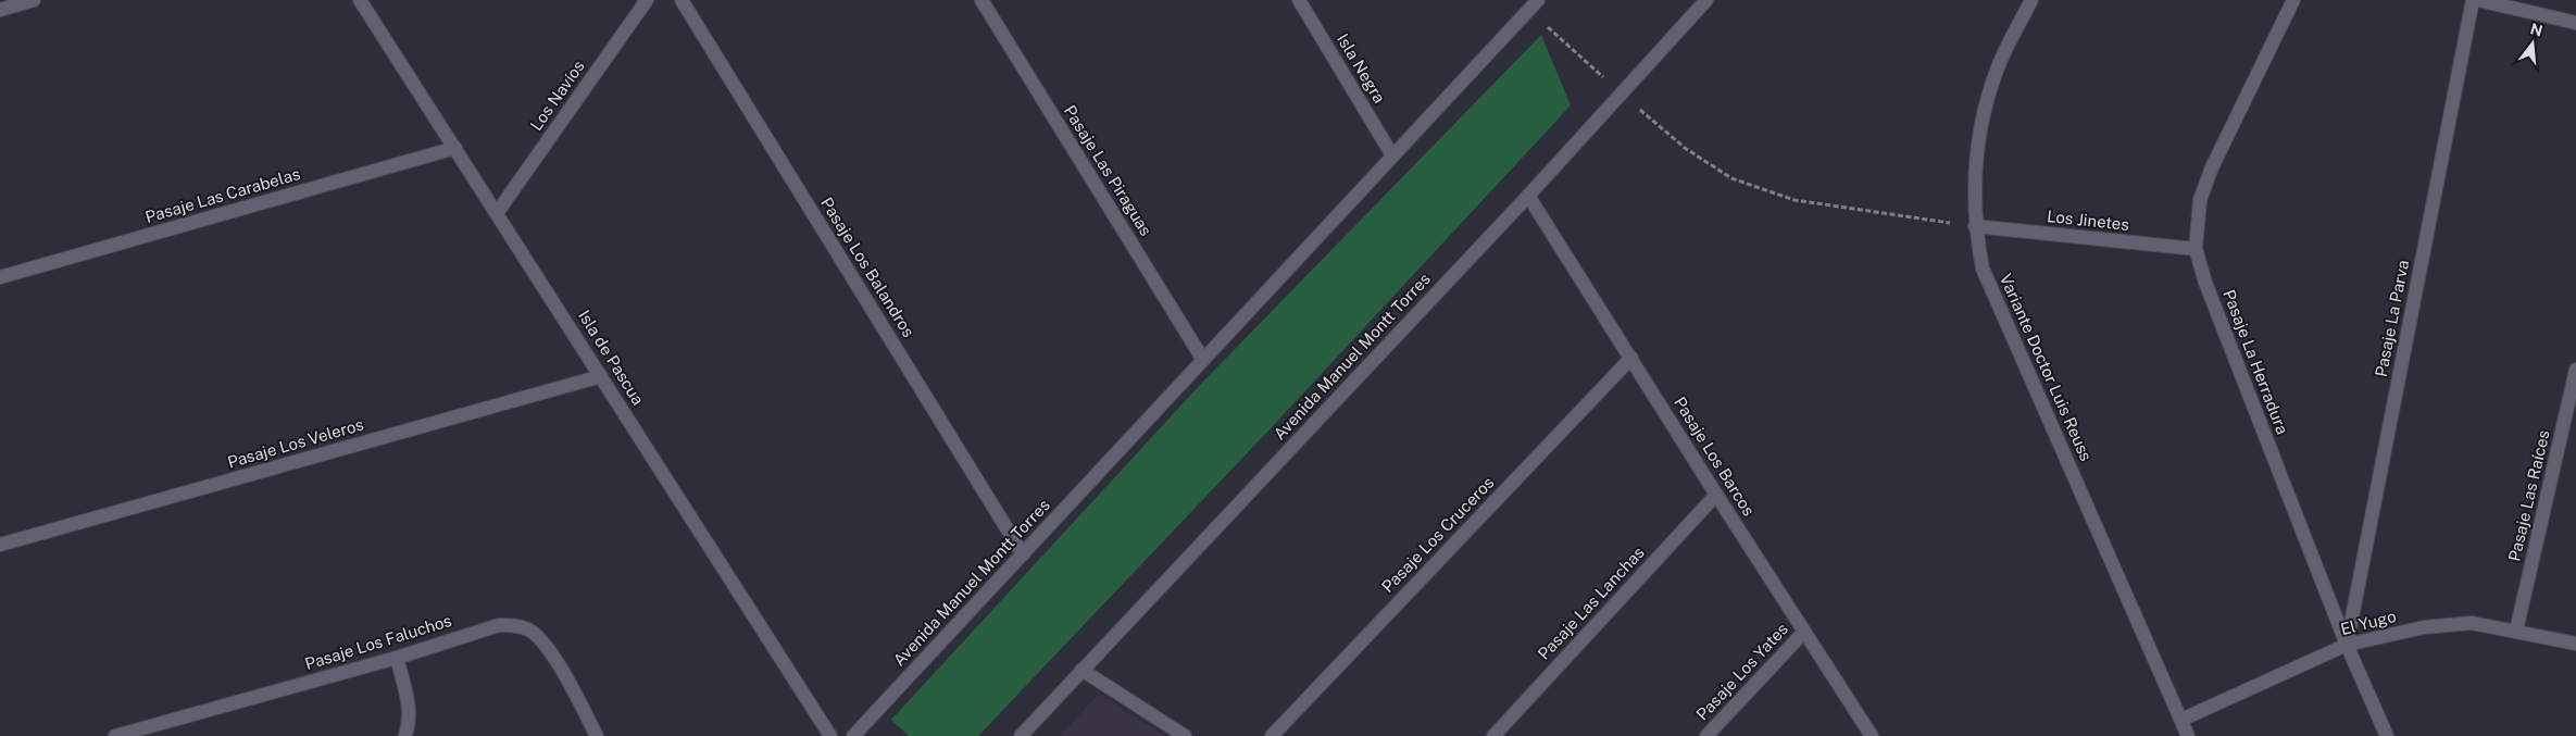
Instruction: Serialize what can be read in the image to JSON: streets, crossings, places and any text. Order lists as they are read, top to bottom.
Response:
{
  "streets": {
    "street": [
      "Isla Negra",
      "Los Navíos",
      "Pasaje Las Piraguas",
      "Pasaje Las Carabelas",
      "Los Jinetes",
      "Pasaje Los Balandros",
      "Pasaje La Parva",
      "Avenida Manuel Montt Torres",
      "Isla de Pascua",
      "Pasaje La Herradura",
      "Variante Doctor Luis Reuss",
      "Pasaje Los Veleros",
      "Pasaje Los Barcos",
      "Pasaje Las Raíces",
      "Pasaje Los Cruceros",
      "Pasaje Las Lanchas",
      "El Yugo",
      "Pasaje Los Faluchos",
      "Pasaje Los Yates"
    ]
  },
  "crossings": [
    ["Isla Negra", "Avenida Manuel Montt Torres"],
    ["Los Navíos", "Isla de Pascua"],
    ["Pasaje Las Piraguas", "Avenida Manuel Montt Torres"],
    ["Pasaje Las Carabelas", "Isla de Pascua"],
    ["Los Jinetes", "Pasaje La Herradura"],
    ["Los Jinetes", "Variante Doctor Luis Reuss"],
    ["Pasaje Los Balandros", "Avenida Manuel Montt Torres"],
    ["Pasaje La Parva", "Pasaje La Herradura"],
    ["Pasaje La Parva", "El Yugo"],
    ["Avenida Manuel Montt Torres", "Pasaje Los Barcos"],
    ["Isla de Pascua", "Pasaje Los Veleros"],
    ["Pasaje La Herradura", "El Yugo"],
    ["Variante Doctor Luis Reuss", "El Yugo"],
    ["Pasaje Los Barcos", "Pasaje Los Cruceros"],
    ["Pasaje Los Barcos", "Pasaje Las Lanchas"],
    ["Pasaje Los Barcos", "Pasaje Los Yates"],
    ["Pasaje Las Raíces", "El Yugo"]
  ],
  "north": "top"
}
